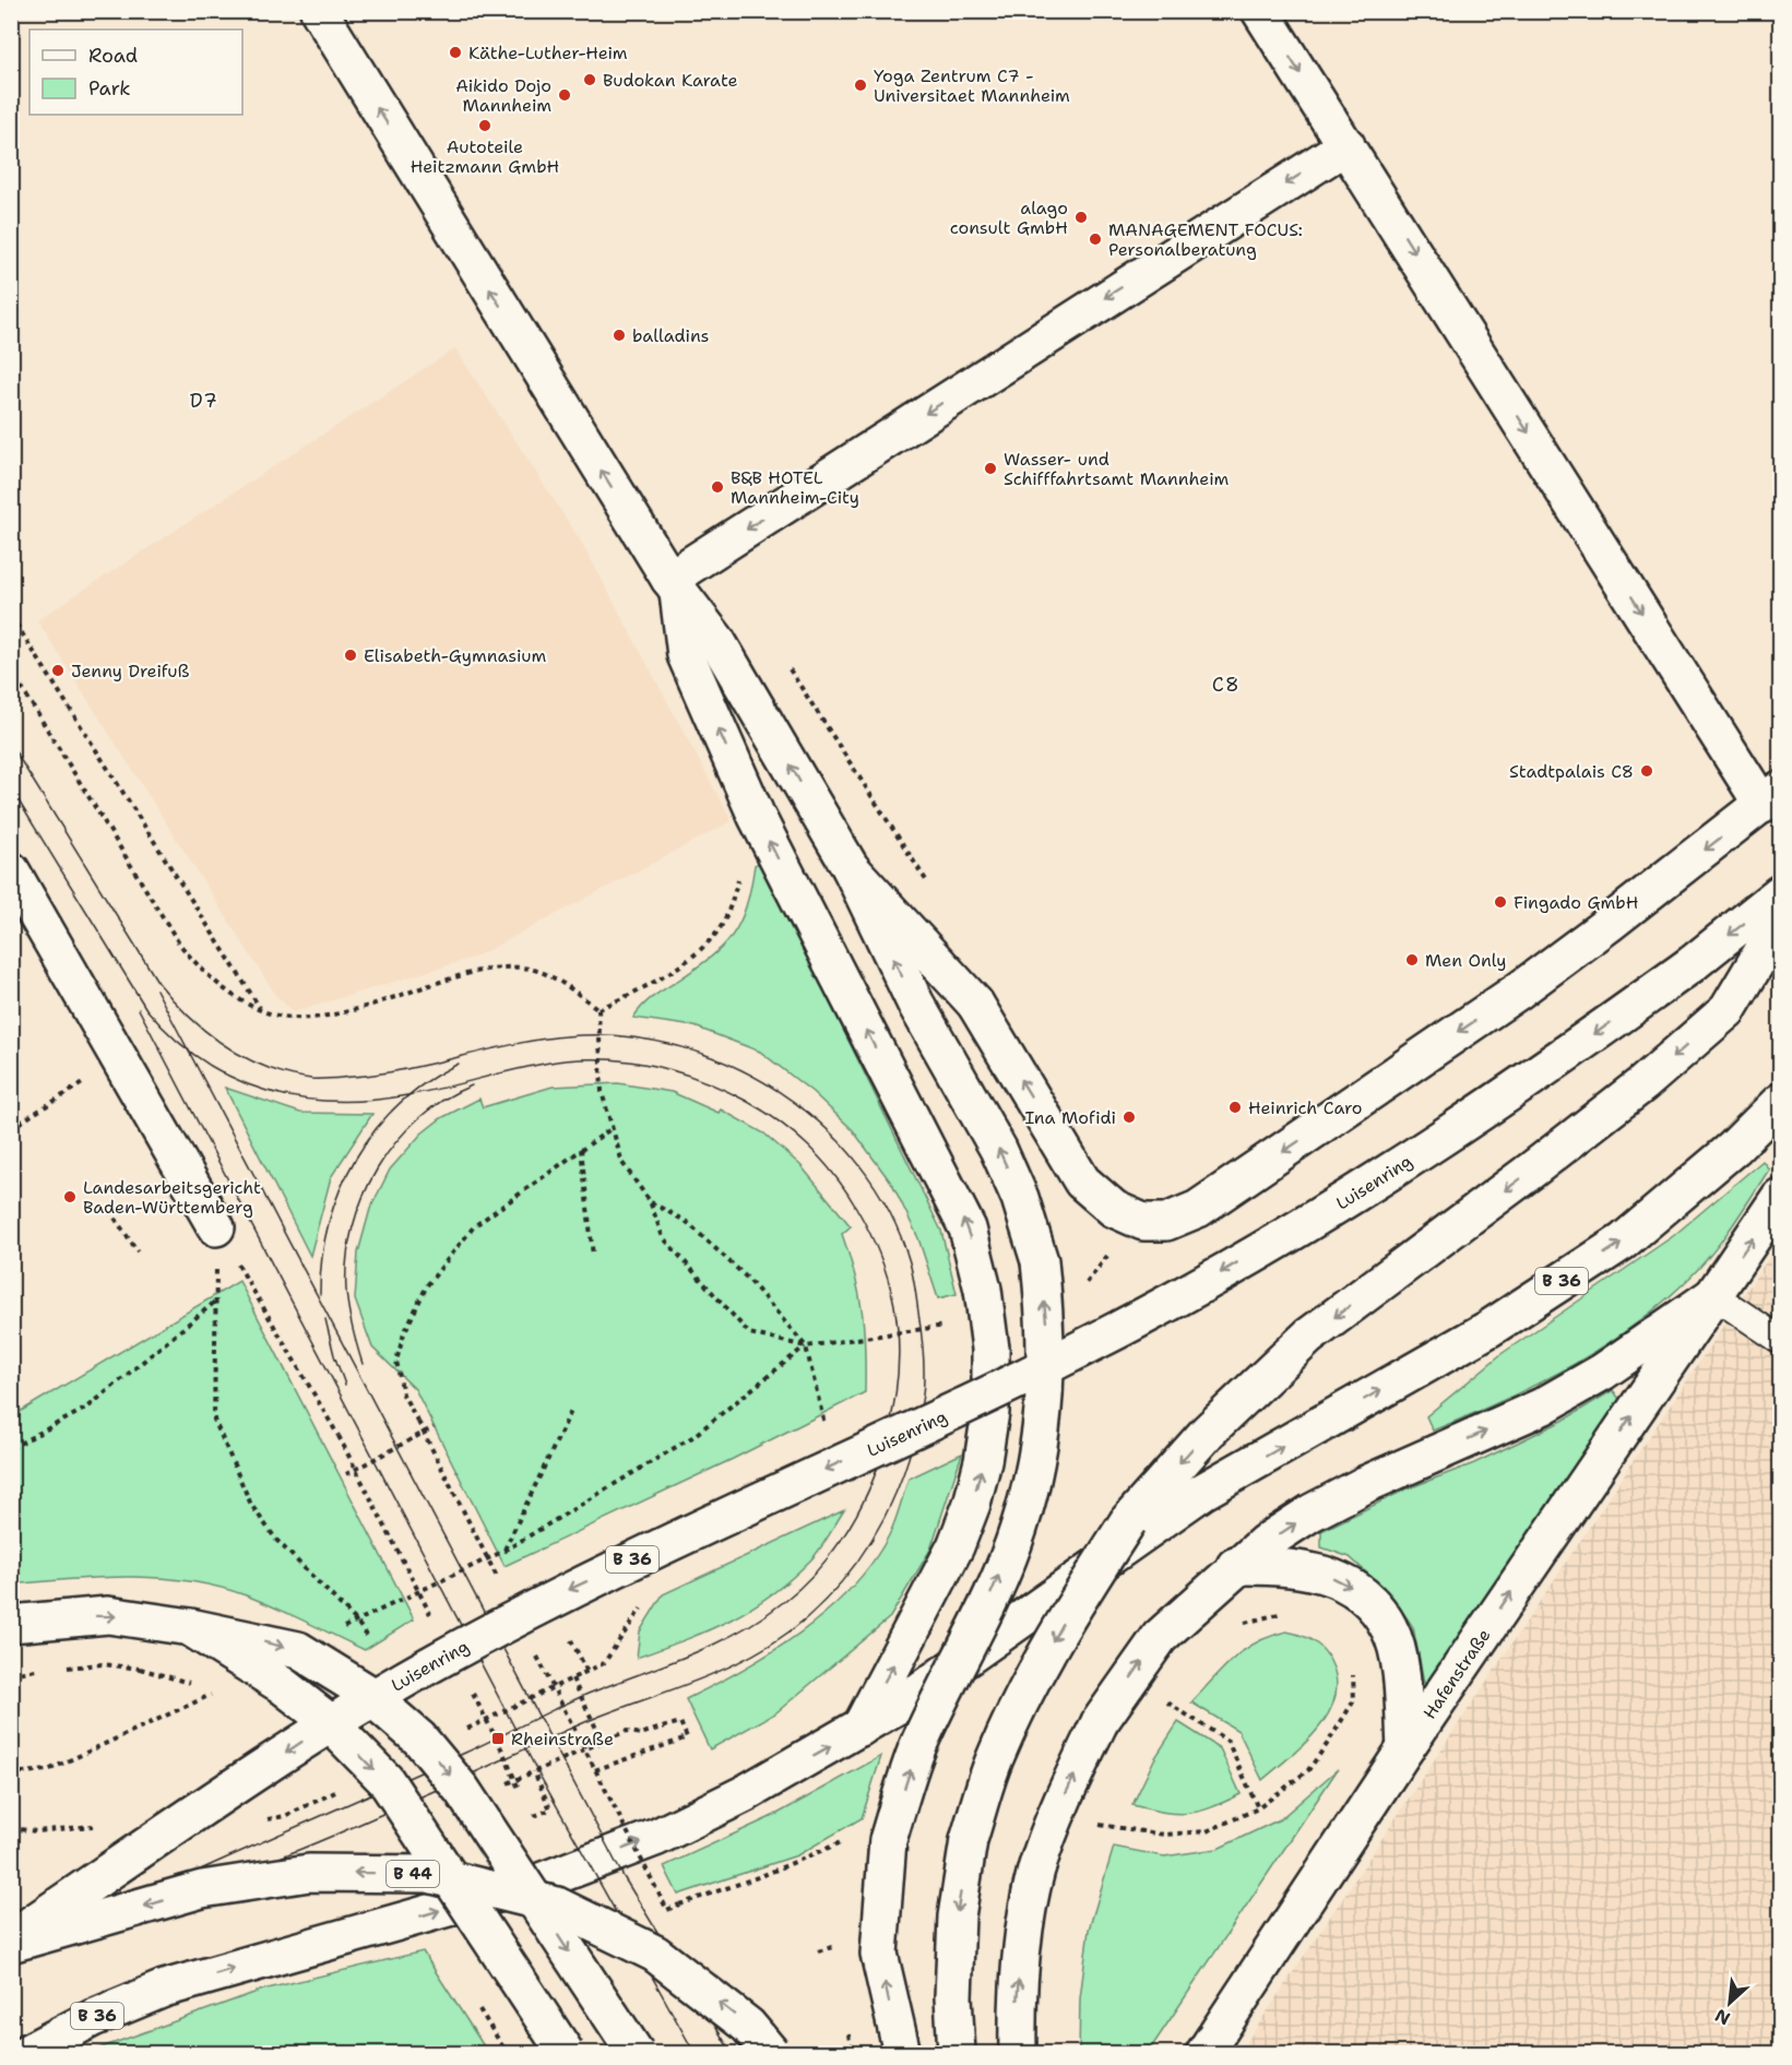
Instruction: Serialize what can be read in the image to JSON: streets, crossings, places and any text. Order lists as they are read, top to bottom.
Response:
{
  "streets": {
    "main road": [
      "Luisenring",
      "B 36",
      "Hafenstraße",
      "B 44"
    ]
  },
  "crossings": [
    ["Luisenring", "B 44"]
  ],
  "districts": ["D7", "C8"],
  "places": {
    "other": [
      "Käthe-Luther-Heim",
      "Budokan Karate",
      "Yoga Zentrum C7 - Universitaet Mannheim",
      "Aikido Dojo Mannheim",
      "Autoteile Heitzmann GmbH",
      "alago consult GmbH",
      "MANAGEMENT FOCUS: Personalberatung",
      "balladins",
      "Wasser- und Schifffahrtsamt Mannheim",
      "B&B HOTEL Mannheim-City",
      "Elisabeth-Gymnasium",
      "Jenny Dreifuß",
      "Stadtpalais C8",
      "Fingado GmbH",
      "Men Only",
      "Heinrich Caro",
      "Ina Mofidi",
      "Landesarbeitsgericht Baden-Württemberg"
    ],
    "transit": ["Rheinstraße"]
  },
  "legend": ["Road", "Park"],
  "north": "bottom left"
}
